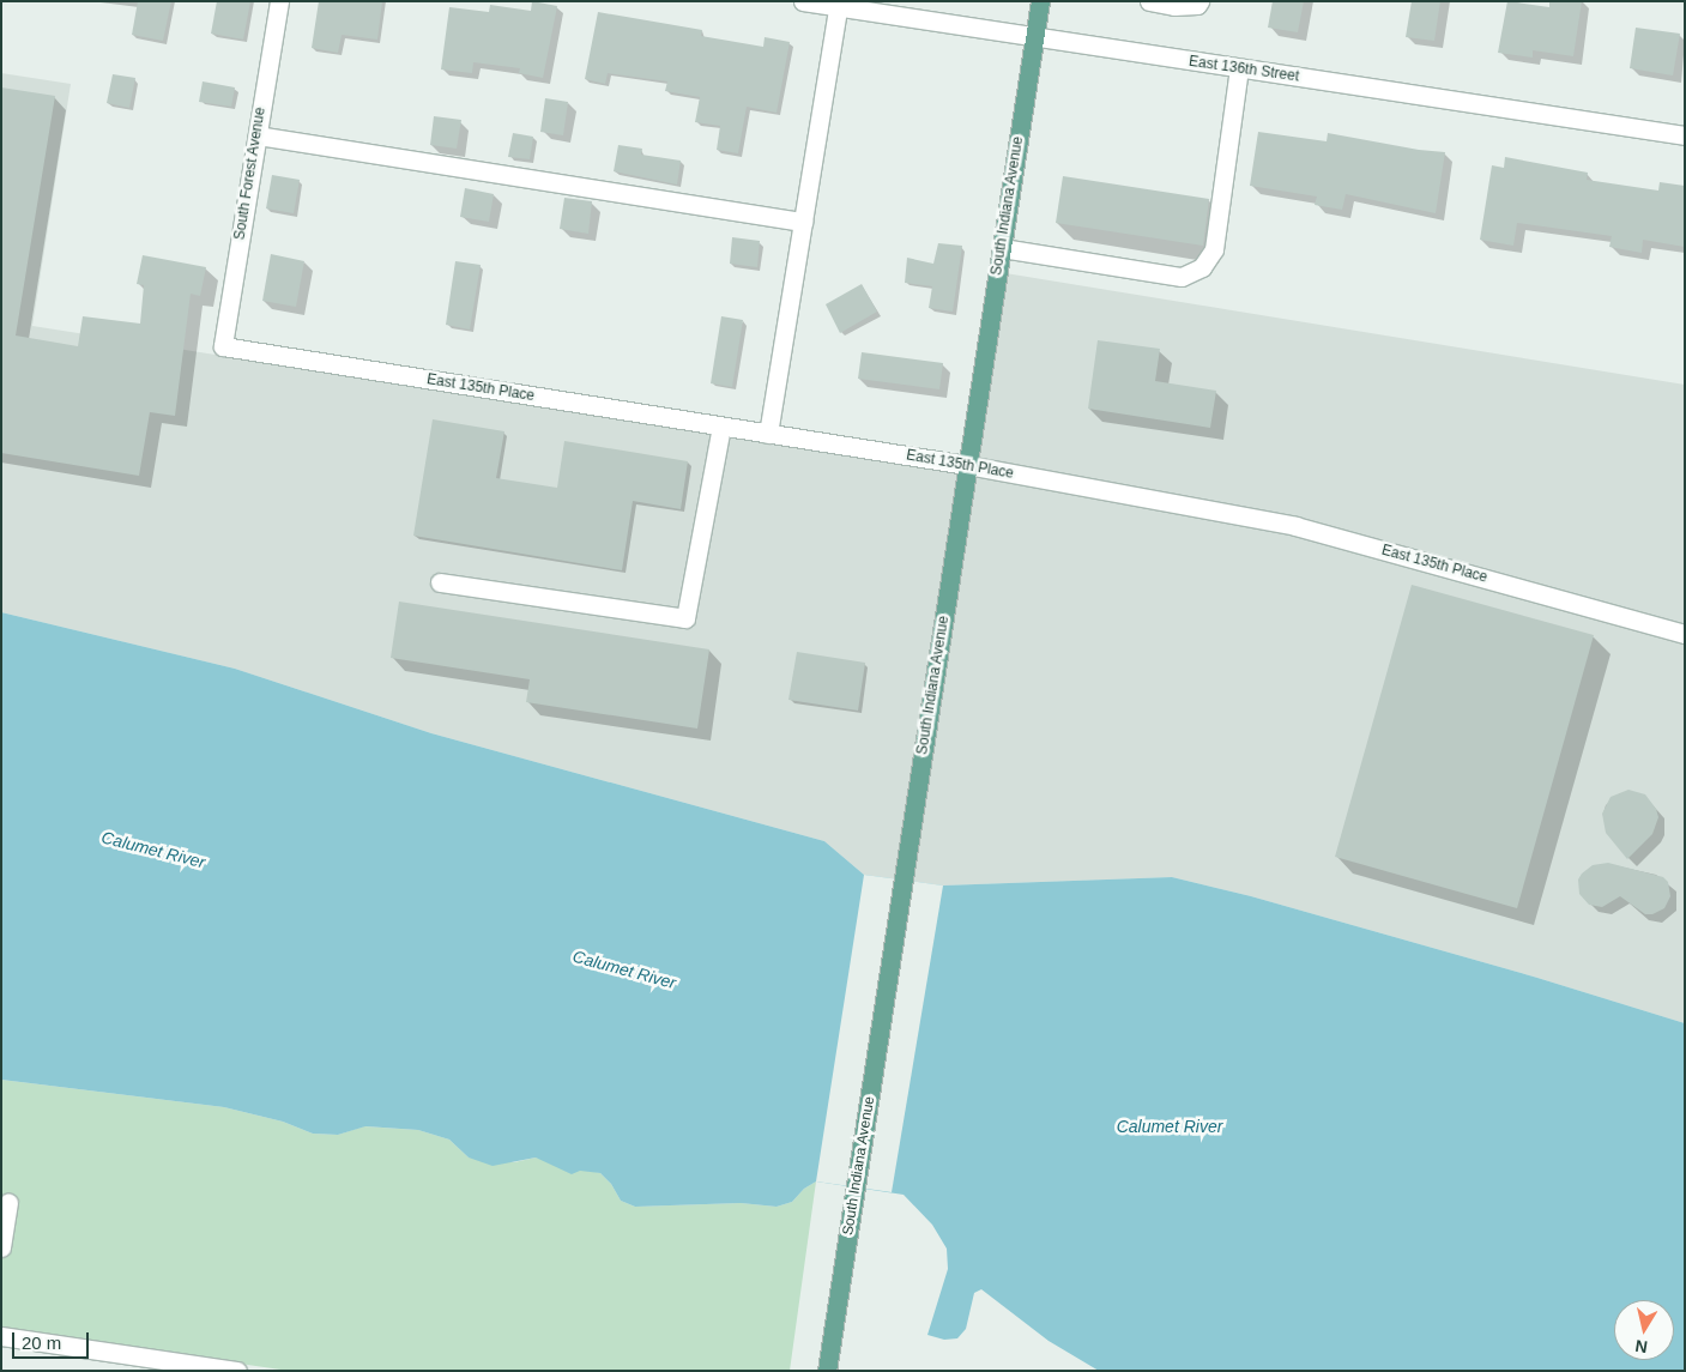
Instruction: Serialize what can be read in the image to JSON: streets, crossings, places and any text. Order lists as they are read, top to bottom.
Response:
{
  "streets": {
    "main road": ["South Indiana Avenue"],
    "street": ["East 136th Street", "South Forest Avenue", "East 135th Place"]
  },
  "crossings": [
    ["East 136th Street", "South Indiana Avenue"],
    ["South Forest Avenue", "East 135th Place"],
    ["South Indiana Avenue", "East 135th Place"]
  ],
  "water": ["Calumet River"],
  "scale_bar": "20 m",
  "north": "bottom"
}
